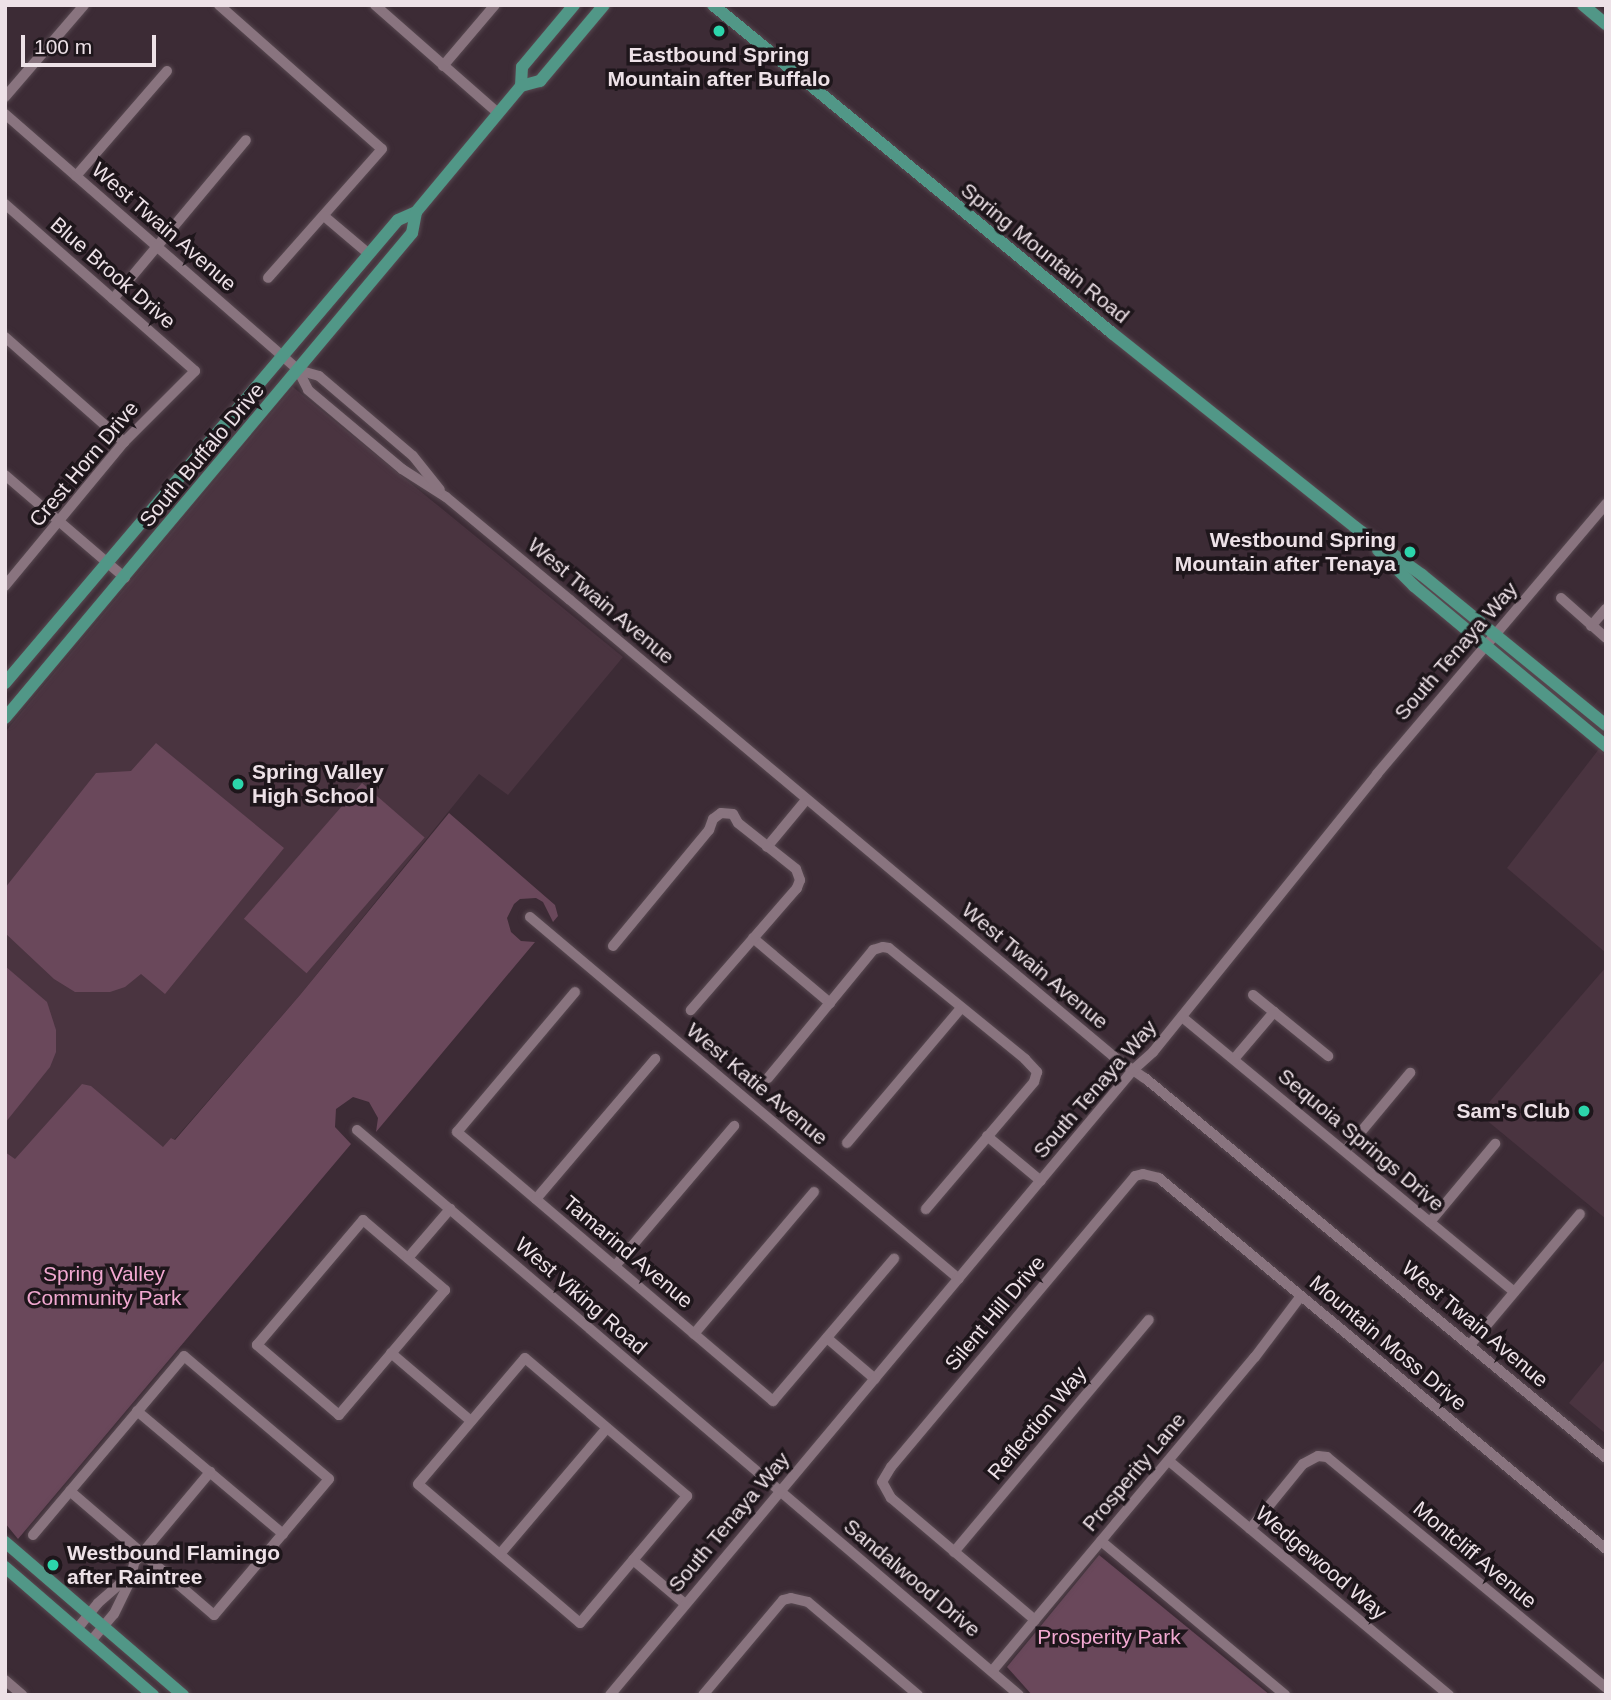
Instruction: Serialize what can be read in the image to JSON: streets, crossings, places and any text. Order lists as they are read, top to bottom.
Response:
{
  "streets": {
    "main road": ["Spring Mountain Road", "South Buffalo Drive"],
    "street": [
      "West Twain Avenue",
      "Blue Brook Drive",
      "Crest Horn Drive",
      "South Tenaya Way",
      "West Katie Avenue",
      "Sequoia Springs Drive",
      "Tamarind Avenue",
      "West Viking Road",
      "Silent Hill Drive",
      "Mountain Moss Drive",
      "Reflection Way",
      "Prosperity Lane",
      "Montcliff Avenue",
      "Wedgewood Way",
      "Sandalwood Drive"
    ]
  },
  "crossings": [
    ["West Twain Avenue", "South Buffalo Drive"],
    ["West Twain Avenue", "South Tenaya Way"],
    ["Spring Mountain Road", "South Tenaya Way"],
    ["Blue Brook Drive", "Crest Horn Drive"],
    ["South Tenaya Way", "West Katie Avenue"],
    ["South Tenaya Way", "Sequoia Springs Drive"],
    ["South Tenaya Way", "West Viking Road"],
    ["South Tenaya Way", "Sandalwood Drive"],
    ["West Viking Road", "Sandalwood Drive"],
    ["Silent Hill Drive", "Mountain Moss Drive"],
    ["Silent Hill Drive", "Reflection Way"],
    ["Mountain Moss Drive", "Prosperity Lane"],
    ["Prosperity Lane", "Wedgewood Way"],
    ["Prosperity Lane", "Sandalwood Drive"],
    ["Montcliff Avenue", "Wedgewood Way"]
  ],
  "parks": ["Spring Valley Community Park", "Prosperity Park"],
  "places": [
    "Eastbound Spring Mountain after Buffalo",
    "Westbound Spring Mountain after Tenaya",
    "Spring Valley High School",
    "Sam's Club",
    "Westbound Flamingo after Raintree"
  ],
  "scale_bar": "100 m"
}
